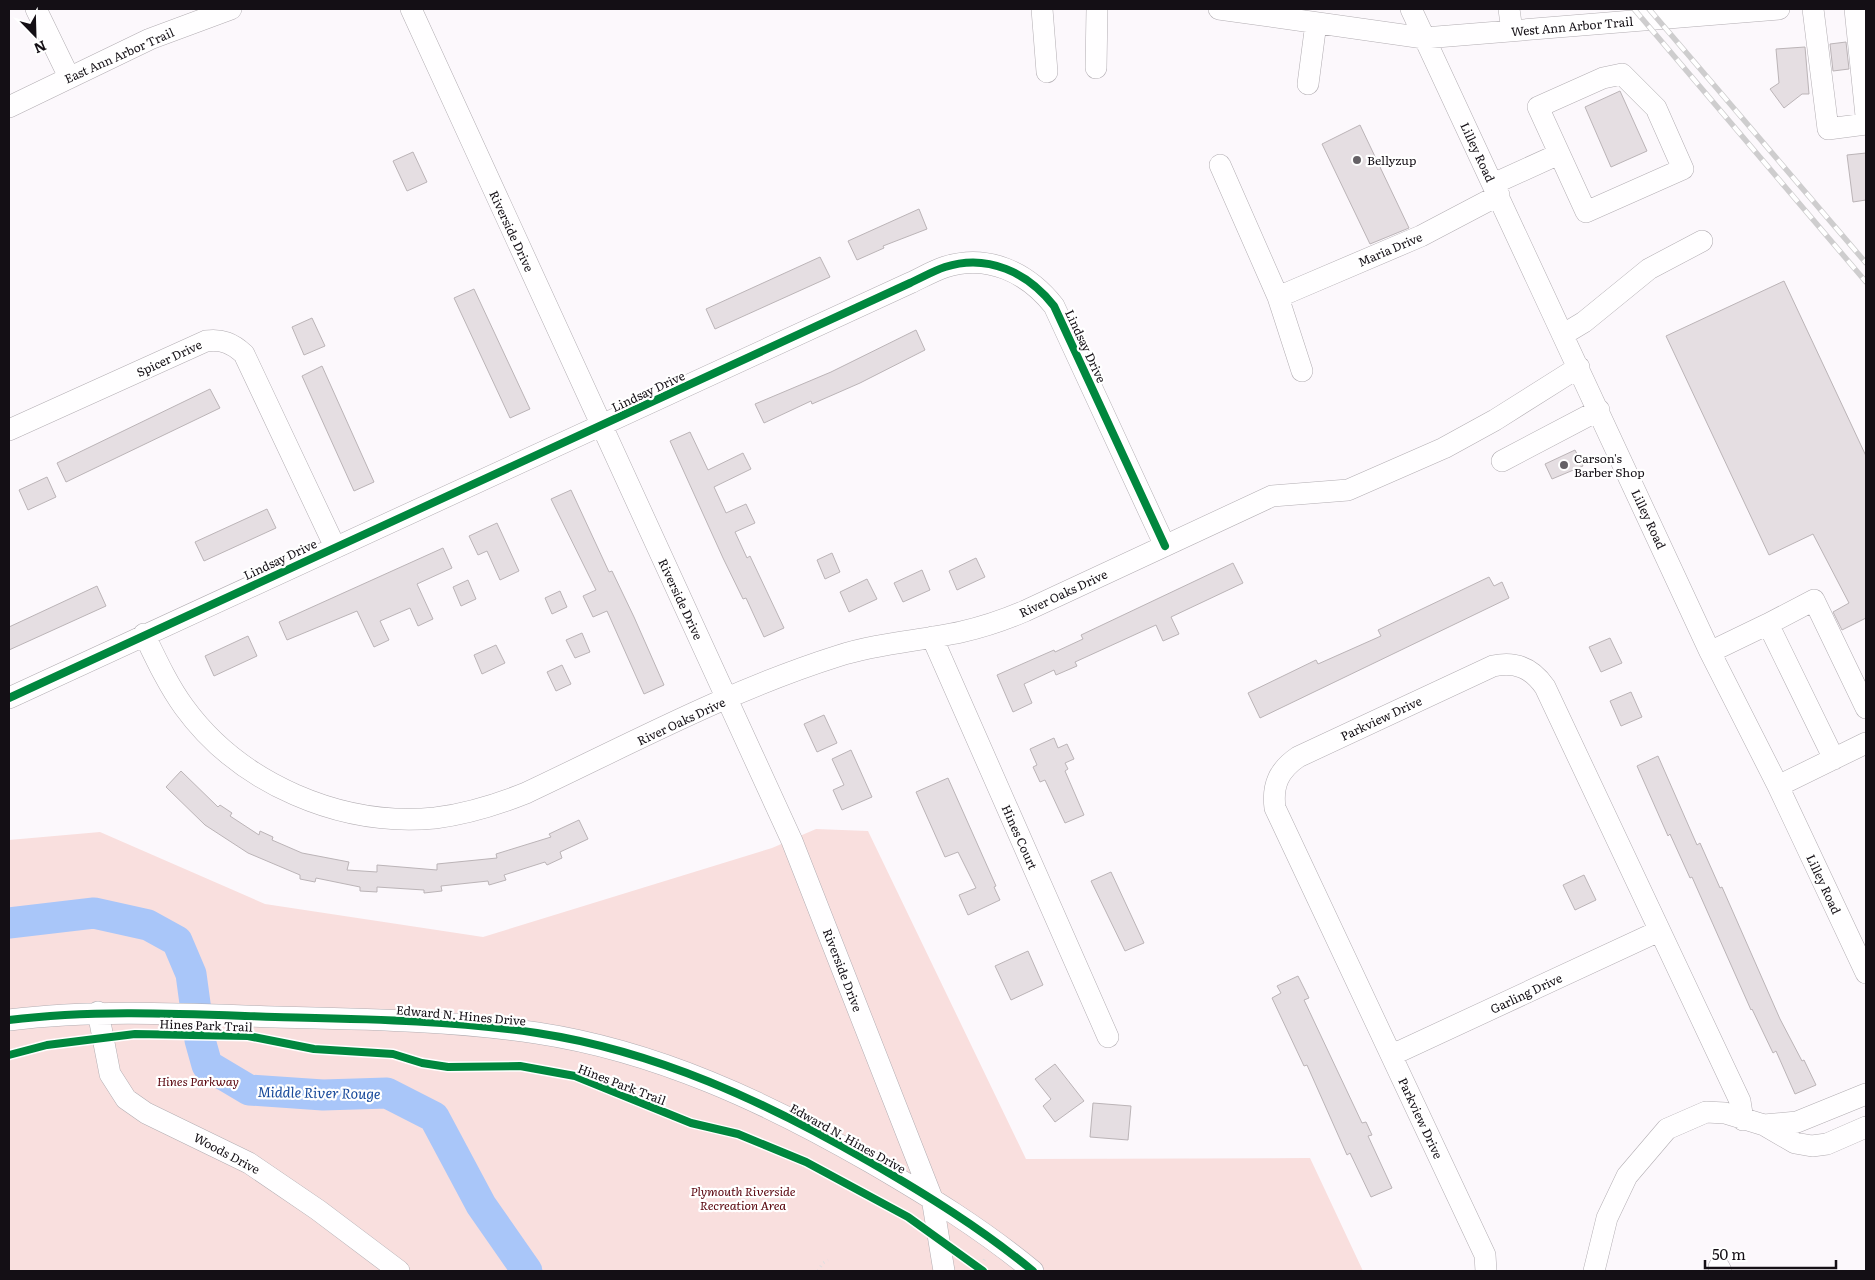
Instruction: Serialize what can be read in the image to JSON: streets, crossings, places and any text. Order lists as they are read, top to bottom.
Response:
{
  "streets": {
    "street": [
      "West Ann Arbor Trail",
      "East Ann Arbor Trail",
      "Lilley Road",
      "Riverside Drive",
      "Maria Drive",
      "Lindsay Drive",
      "Spicer Drive",
      "River Oaks Drive",
      "Parkview Drive",
      "Hines Court",
      "Garling Drive",
      "Edward N. Hines Drive",
      "Woods Drive"
    ],
    "cycle path": ["Hines Park Trail"]
  },
  "crossings": [
    ["West Ann Arbor Trail", "Lilley Road"],
    ["Lilley Road", "Maria Drive"],
    ["Lilley Road", "River Oaks Drive"],
    ["Riverside Drive", "Lindsay Drive"],
    ["Riverside Drive", "River Oaks Drive"],
    ["Riverside Drive", "Edward N. Hines Drive"],
    ["Lindsay Drive", "Spicer Drive"],
    ["Lindsay Drive", "River Oaks Drive"],
    ["River Oaks Drive", "Hines Court"],
    ["Parkview Drive", "Garling Drive"],
    ["Edward N. Hines Drive", "Woods Drive"]
  ],
  "water": ["Middle River Rouge"],
  "parks": ["Hines Parkway", "Plymouth Riverside Recreation Area"],
  "places": ["Bellyzup", "Carson's Barber Shop"],
  "scale_bar": "50 m",
  "north": "bottom right"
}
